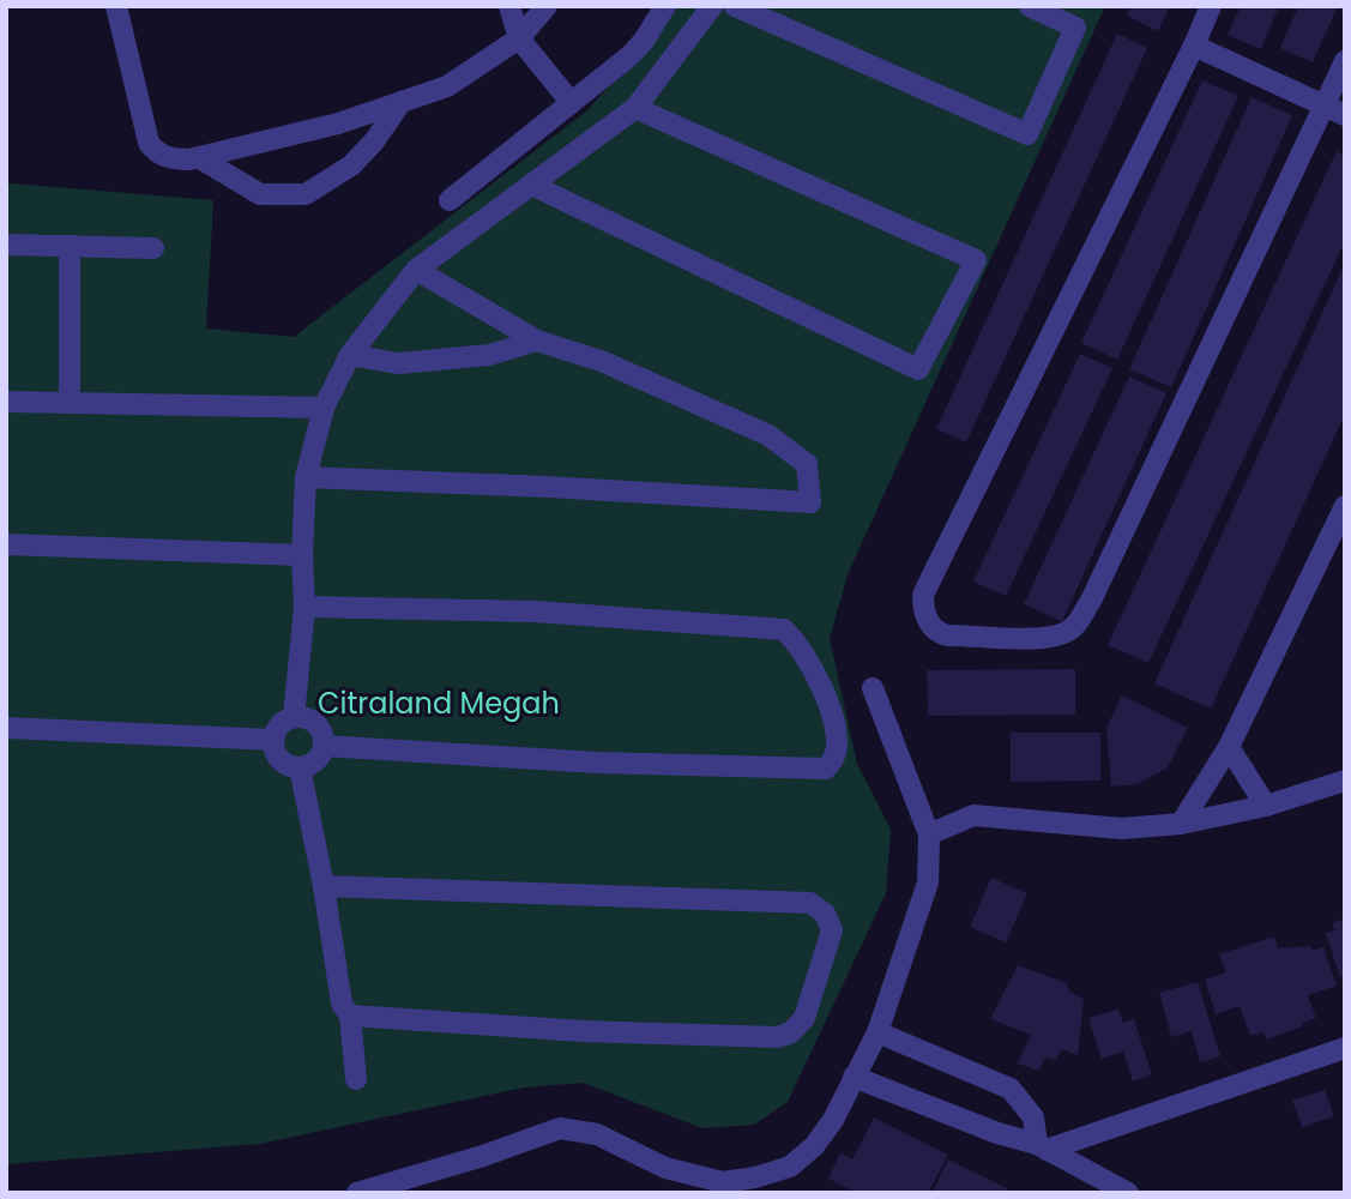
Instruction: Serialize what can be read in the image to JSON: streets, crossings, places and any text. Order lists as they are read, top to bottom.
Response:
{
  "parks": ["Citraland Megah"]
}
